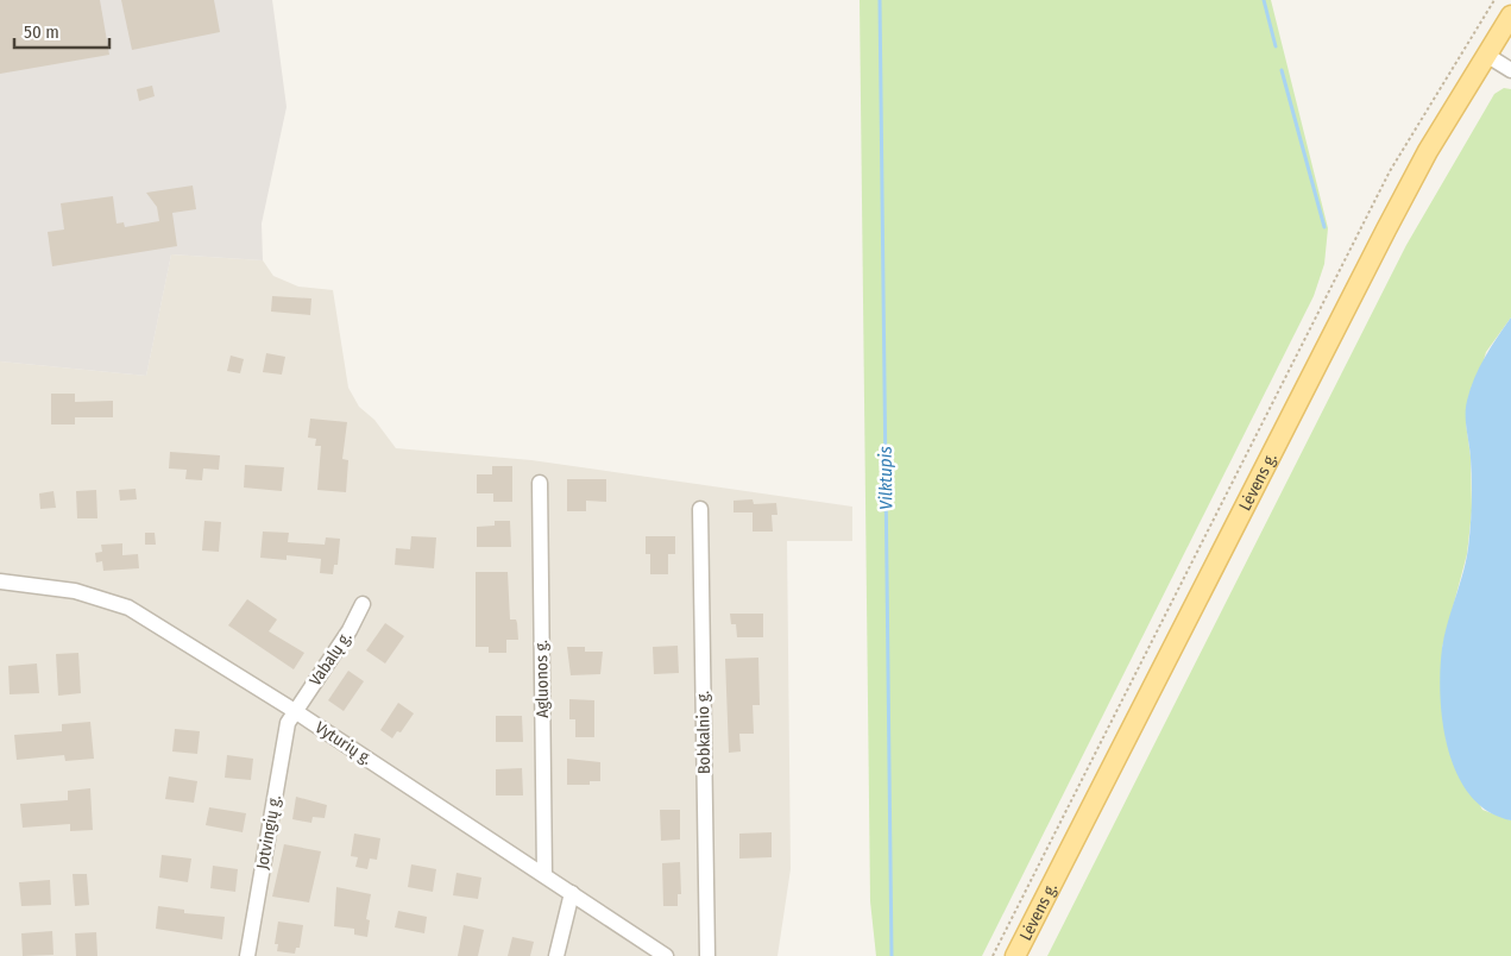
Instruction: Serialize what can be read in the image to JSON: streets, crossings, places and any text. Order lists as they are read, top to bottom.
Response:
{
  "streets": {
    "main road": ["Lėvens g."],
    "street": [
      "Vabalų g.",
      "Agluonos g.",
      "Bobkalnio g.",
      "Vyturių g.",
      "Jotvingių g."
    ]
  },
  "crossings": [
    ["Vabalų g.", "Vyturių g."],
    ["Vabalų g.", "Jotvingių g."],
    ["Agluonos g.", "Vyturių g."],
    ["Vyturių g.", "Jotvingių g."]
  ],
  "water": ["Vilktupis"],
  "scale_bar": "50 m"
}
